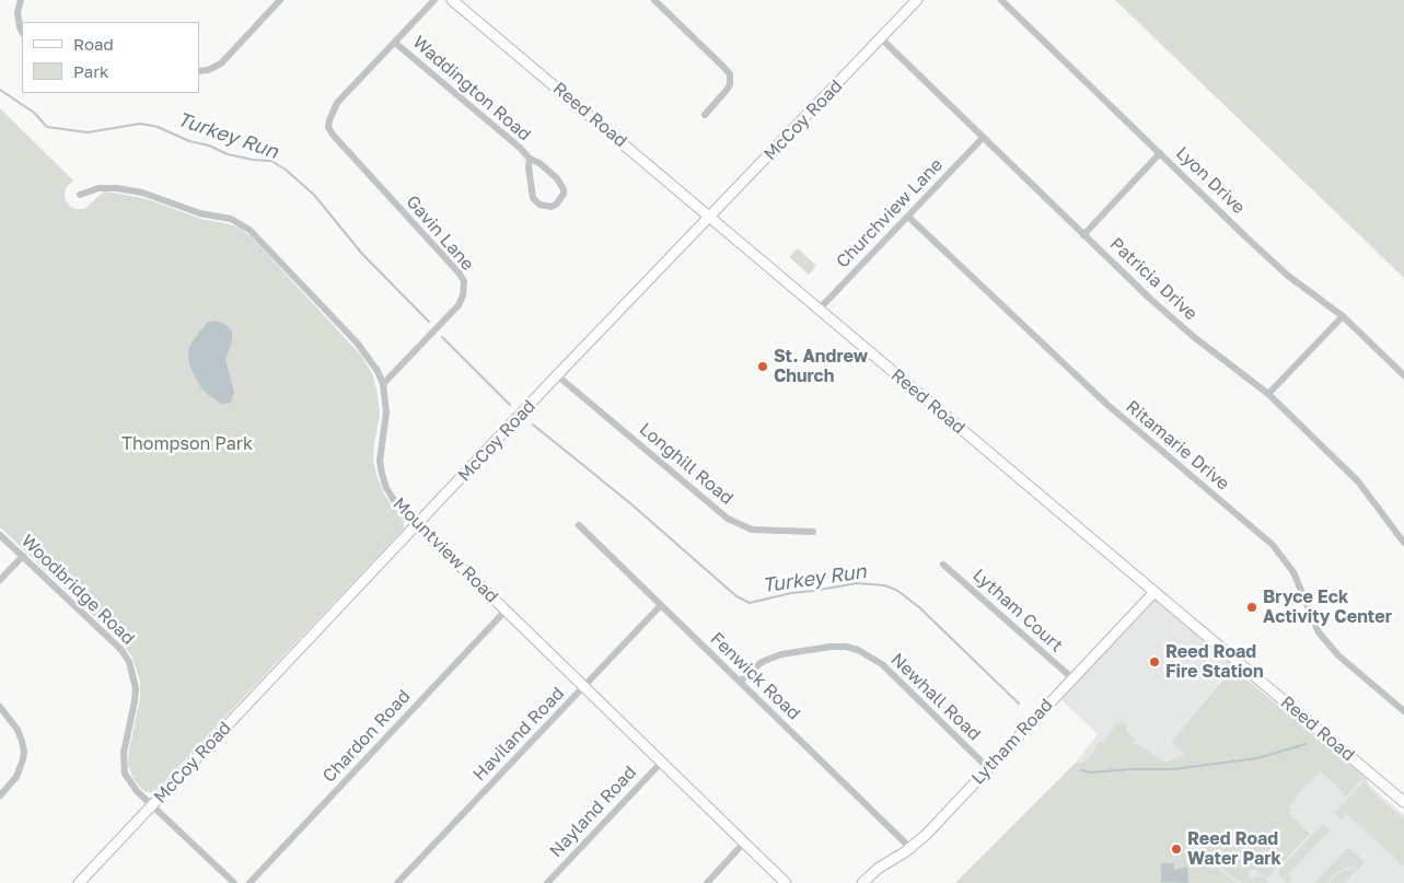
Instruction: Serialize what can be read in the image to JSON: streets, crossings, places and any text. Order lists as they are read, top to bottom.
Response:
{
  "streets": {
    "main road": [
      "Reed Road",
      "McCoy Road",
      "Mountview Road",
      "Lytham Road"
    ],
    "street": [
      "Waddington Road",
      "Lyon Drive",
      "Churchview Lane",
      "Gavin Lane",
      "Patricia Drive",
      "Ritamarie Drive",
      "Longhill Road",
      "Woodbridge Road",
      "Lytham Court",
      "Fenwick Road",
      "Newhall Road",
      "Haviland Road",
      "Chardon Road",
      "Nayland Road"
    ]
  },
  "crossings": [
    ["Waddington Road", "Gavin Lane"],
    ["Reed Road", "McCoy Road"],
    ["Reed Road", "Churchview Lane"],
    ["Reed Road", "Lytham Road"],
    ["McCoy Road", "Patricia Drive"],
    ["McCoy Road", "Longhill Road"],
    ["McCoy Road", "Mountview Road"],
    ["McCoy Road", "Woodbridge Road"],
    ["Churchview Lane", "Patricia Drive"],
    ["Churchview Lane", "Ritamarie Drive"],
    ["Gavin Lane", "Mountview Road"],
    ["Mountview Road", "Haviland Road"],
    ["Mountview Road", "Chardon Road"],
    ["Mountview Road", "Nayland Road"],
    ["Lytham Court", "Lytham Road"],
    ["Fenwick Road", "Newhall Road"],
    ["Fenwick Road", "Haviland Road"],
    ["Fenwick Road", "Lytham Road"],
    ["Newhall Road", "Lytham Road"]
  ],
  "water": ["Turkey Run"],
  "parks": ["Thompson Park"],
  "places": [
    "St. Andrew Church",
    "Bryce Eck Activity Center",
    "Reed Road Fire Station",
    "Reed Road Water Park"
  ],
  "legend": ["Road", "Park"]
}
